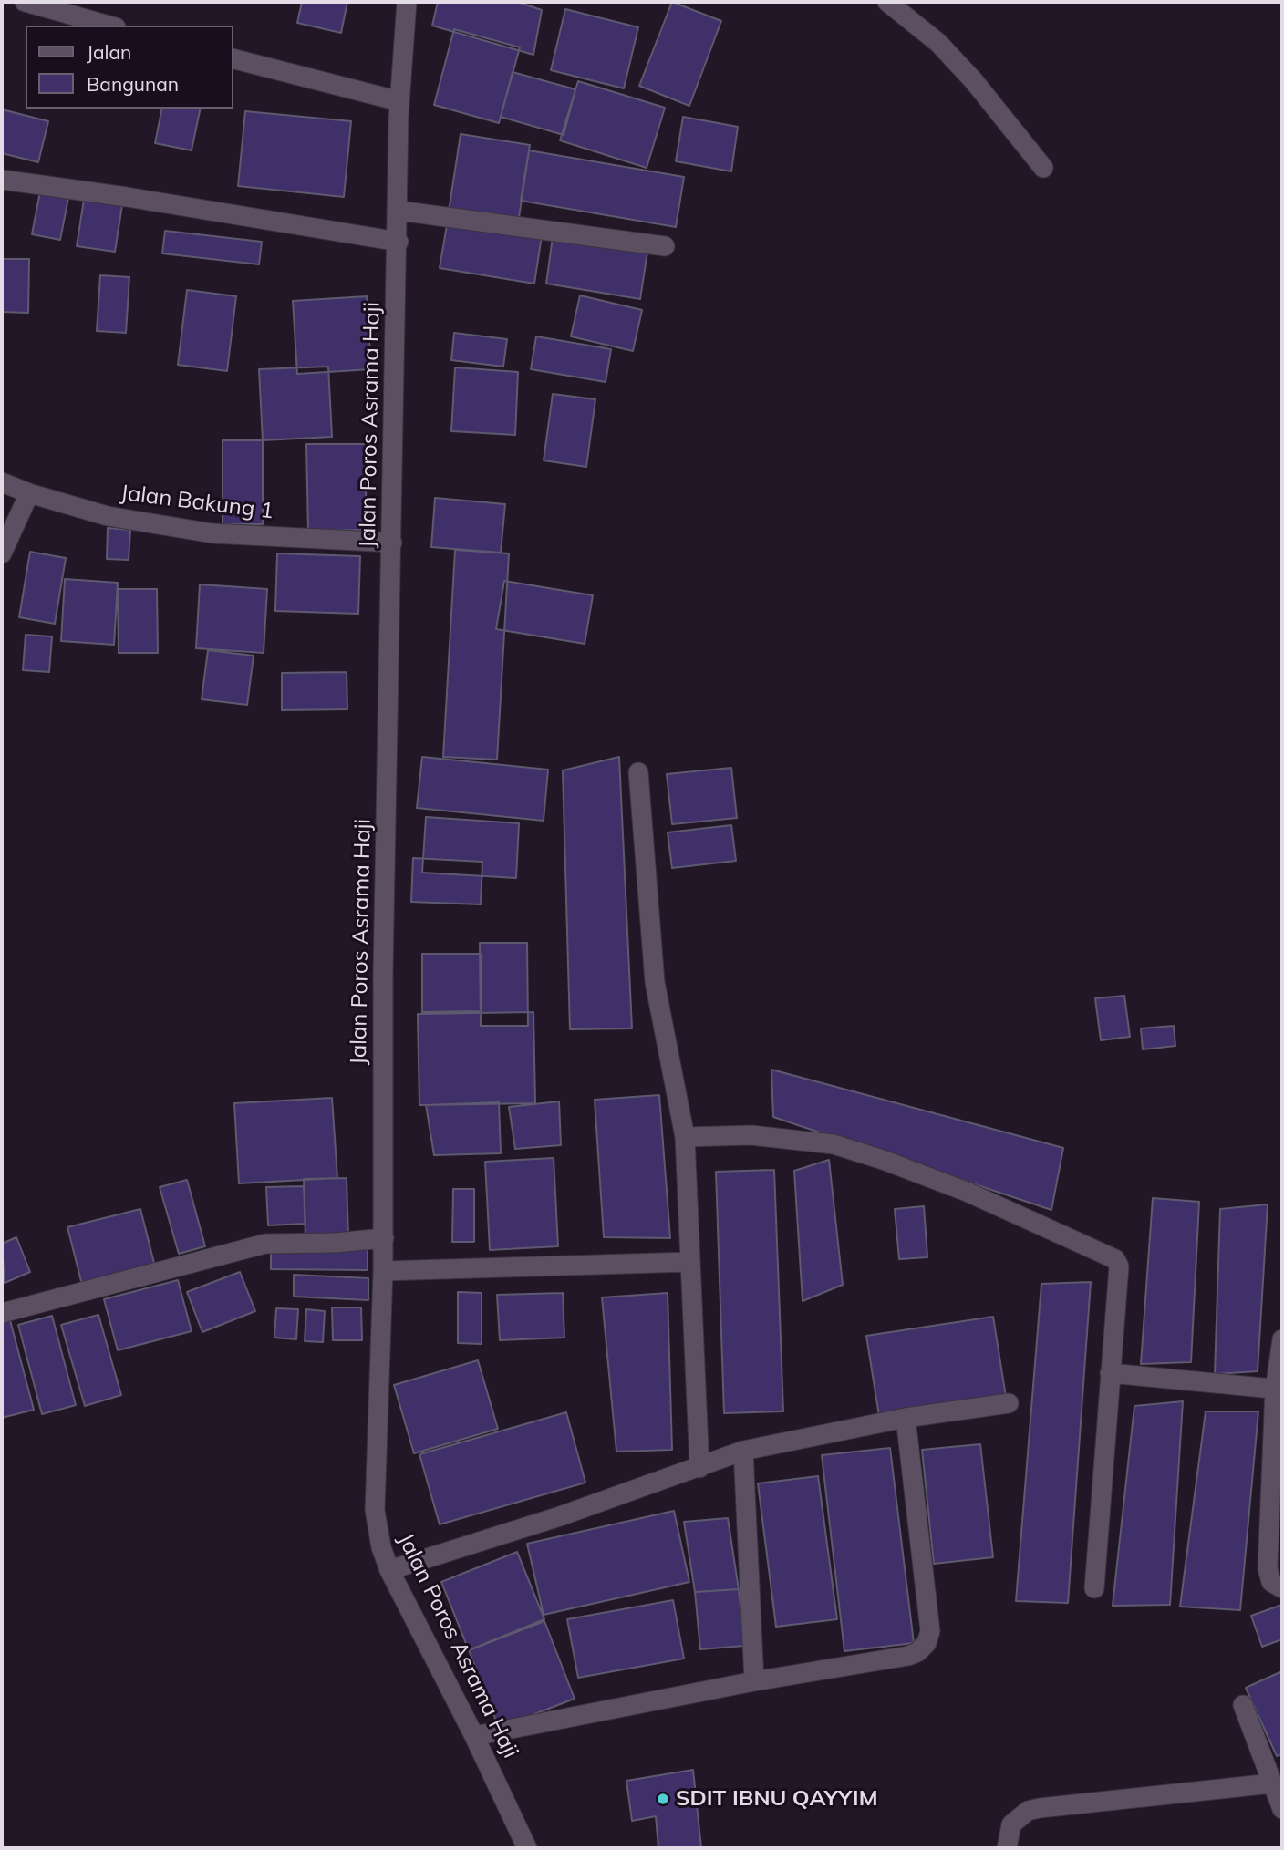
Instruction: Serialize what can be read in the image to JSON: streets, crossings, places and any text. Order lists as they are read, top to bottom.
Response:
{
  "streets": {
    "street": ["Jalan Poros Asrama Haji", "Jalan Bakung 1"]
  },
  "crossings": [
    ["Jalan Poros Asrama Haji", "Jalan Bakung 1"]
  ],
  "places": ["SDIT IBNU QAYYIM"],
  "legend": ["Jalan", "Bangunan"]
}
